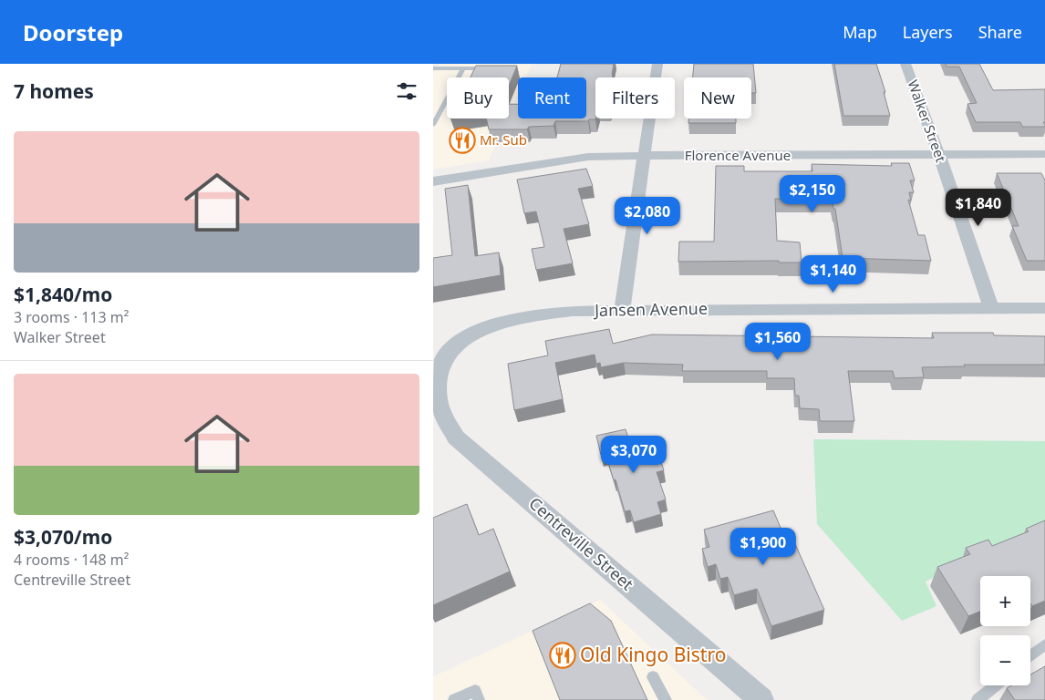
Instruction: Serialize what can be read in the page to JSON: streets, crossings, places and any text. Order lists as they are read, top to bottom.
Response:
{
  "streets": {
    "street": [
      "Walker Street",
      "Florence Avenue",
      "Jansen Avenue",
      "Centreville Street"
    ]
  },
  "crossings": [
    ["Walker Street", "Florence Avenue"],
    ["Walker Street", "Jansen Avenue"],
    ["Jansen Avenue", "Centreville Street"]
  ],
  "places": {
    "restaurant": ["Mr. Sub", "Old Kingo Bistro"]
  },
  "page": {
    "header": "Doorstep",
    "nav": ["Map", "Layers", "Share"],
    "heading": "7 homes",
    "chip": [
      "Buy",
      "Rent",
      "Filters",
      "New"
    ],
    "list": [
      {
        "name": "$1,840/mo",
        "note": "3 rooms · 113 m² · Walker Street"
      },
      {
        "name": "$3,070/mo",
        "note": "4 rooms · 148 m² · Centreville Street"
      }
    ],
    "price": [
      "$2,150",
      "$1,840",
      "$2,080",
      "$1,140",
      "$1,560",
      "$3,070",
      "$1,900"
    ],
    "map_buttons": ["+", "−"]
  }
}
